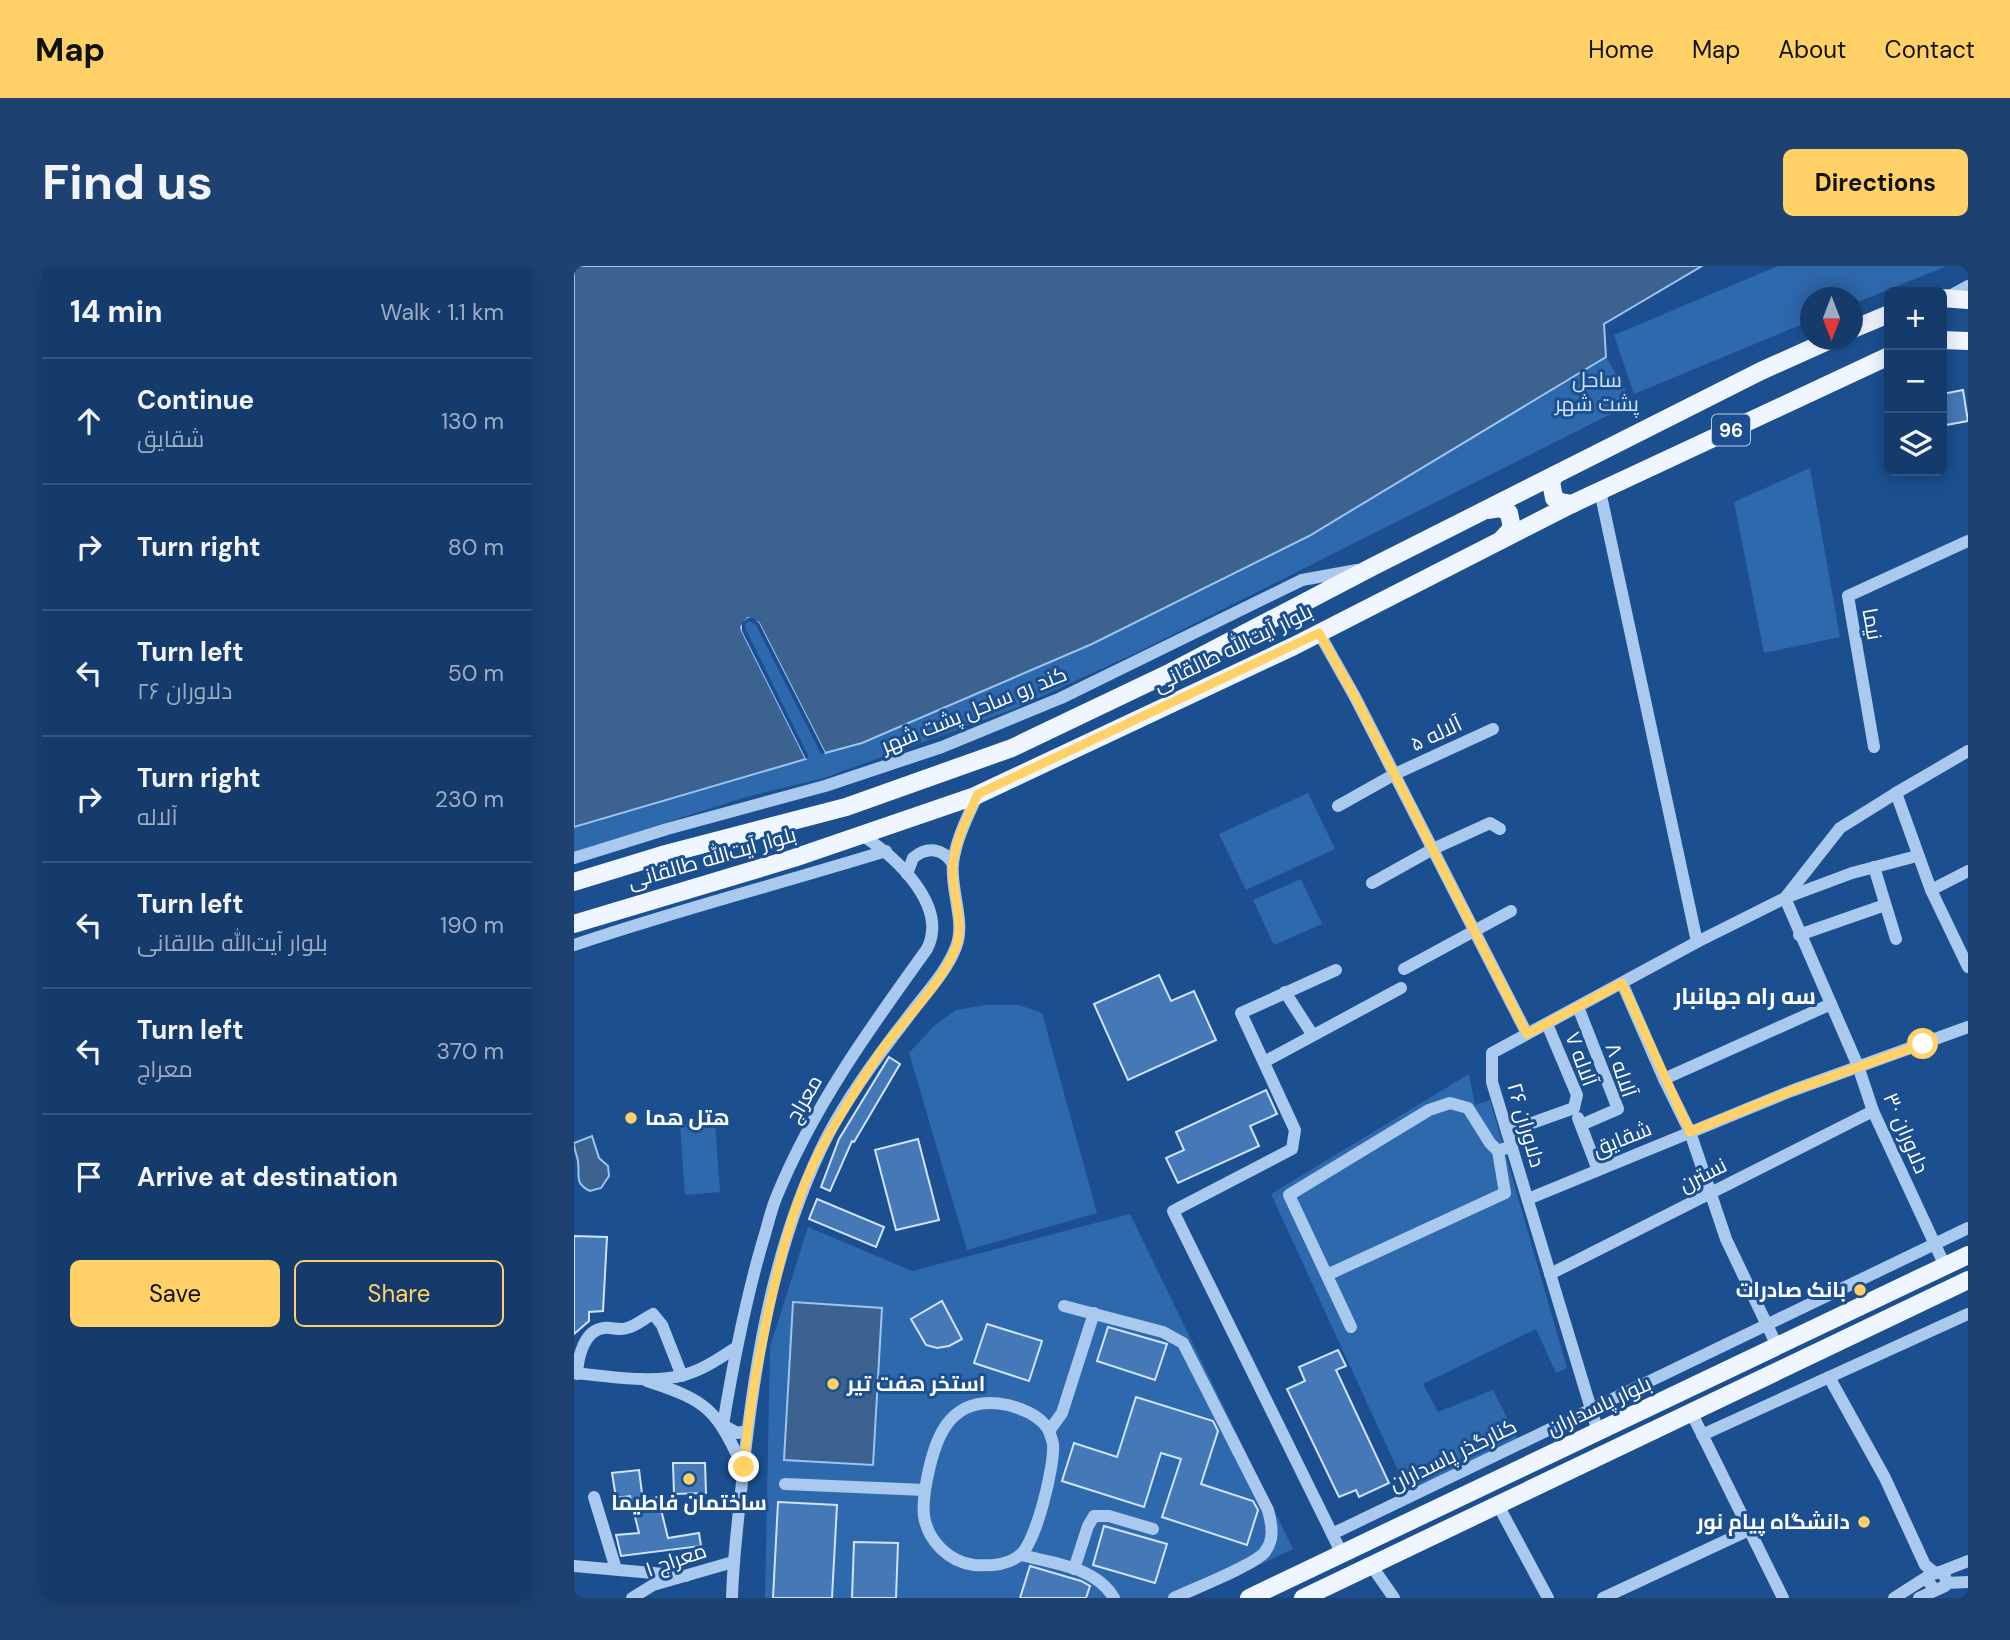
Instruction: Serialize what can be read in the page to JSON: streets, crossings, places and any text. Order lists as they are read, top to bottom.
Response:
{
  "streets": {
    "main road": ["96", "بلوار آیت‌الله طالقانی", "بلوار پاسداران"],
    "street": [
      "نیما",
      "کند رو ساحل پشت شهر",
      "آلاله ۵",
      "آلاله ۷",
      "آلاله ۸",
      "معراج",
      "دلاوران ۲۶",
      "دلاوران ۳۰",
      "شقایق",
      "نسترن",
      "کنارگذر پاسداران",
      "معراج ۱"
    ]
  },
  "crossings": [
    ["بلوار آیت‌الله طالقانی", "معراج"],
    ["آلاله ۷", "آلاله ۸"],
    ["آلاله ۷", "دلاوران ۲۶"],
    ["آلاله ۷", "شقایق"],
    ["آلاله ۸", "دلاوران ۲۶"],
    ["معراج", "معراج ۱"],
    ["دلاوران ۲۶", "دلاوران ۳۰"],
    ["دلاوران ۲۶", "شقایق"],
    ["دلاوران ۲۶", "نسترن"],
    ["دلاوران ۲۶", "بلوار پاسداران"],
    ["دلاوران ۲۶", "کنارگذر پاسداران"],
    ["دلاوران ۳۰", "شقایق"],
    ["دلاوران ۳۰", "نسترن"],
    ["دلاوران ۳۰", "بلوار پاسداران"],
    ["دلاوران ۳۰", "کنارگذر پاسداران"]
  ],
  "districts": ["سه راه جهانبار"],
  "parks": ["ساحل پشت شهر"],
  "places": [
    "هتل هما",
    "بانک صادرات",
    "استخر هفت تیر",
    "ساختمان فاطیما",
    "دانشگاه پیام نور"
  ],
  "north": "bottom",
  "page": {
    "header": "Map",
    "nav": [
      "Home",
      "Map",
      "About",
      "Contact"
    ],
    "buttons": [
      "Directions",
      ["Save", "Share"]
    ],
    "title": "Find us",
    "heading": ["14 min", "Walk · 1.1 km"],
    "map_buttons": ["+", "−"],
    "list": [
      ["Continue", "شقایق", "130 m"],
      ["Turn right", "80 m"],
      ["Turn left", "دلاوران ۲۶", "50 m"],
      ["Turn right", "آلاله", "230 m"],
      ["Turn left", "بلوار آیت‌الله طالقانی", "190 m"],
      ["Turn left", "معراج", "370 m"],
      "Arrive at destination"
    ]
  }
}
